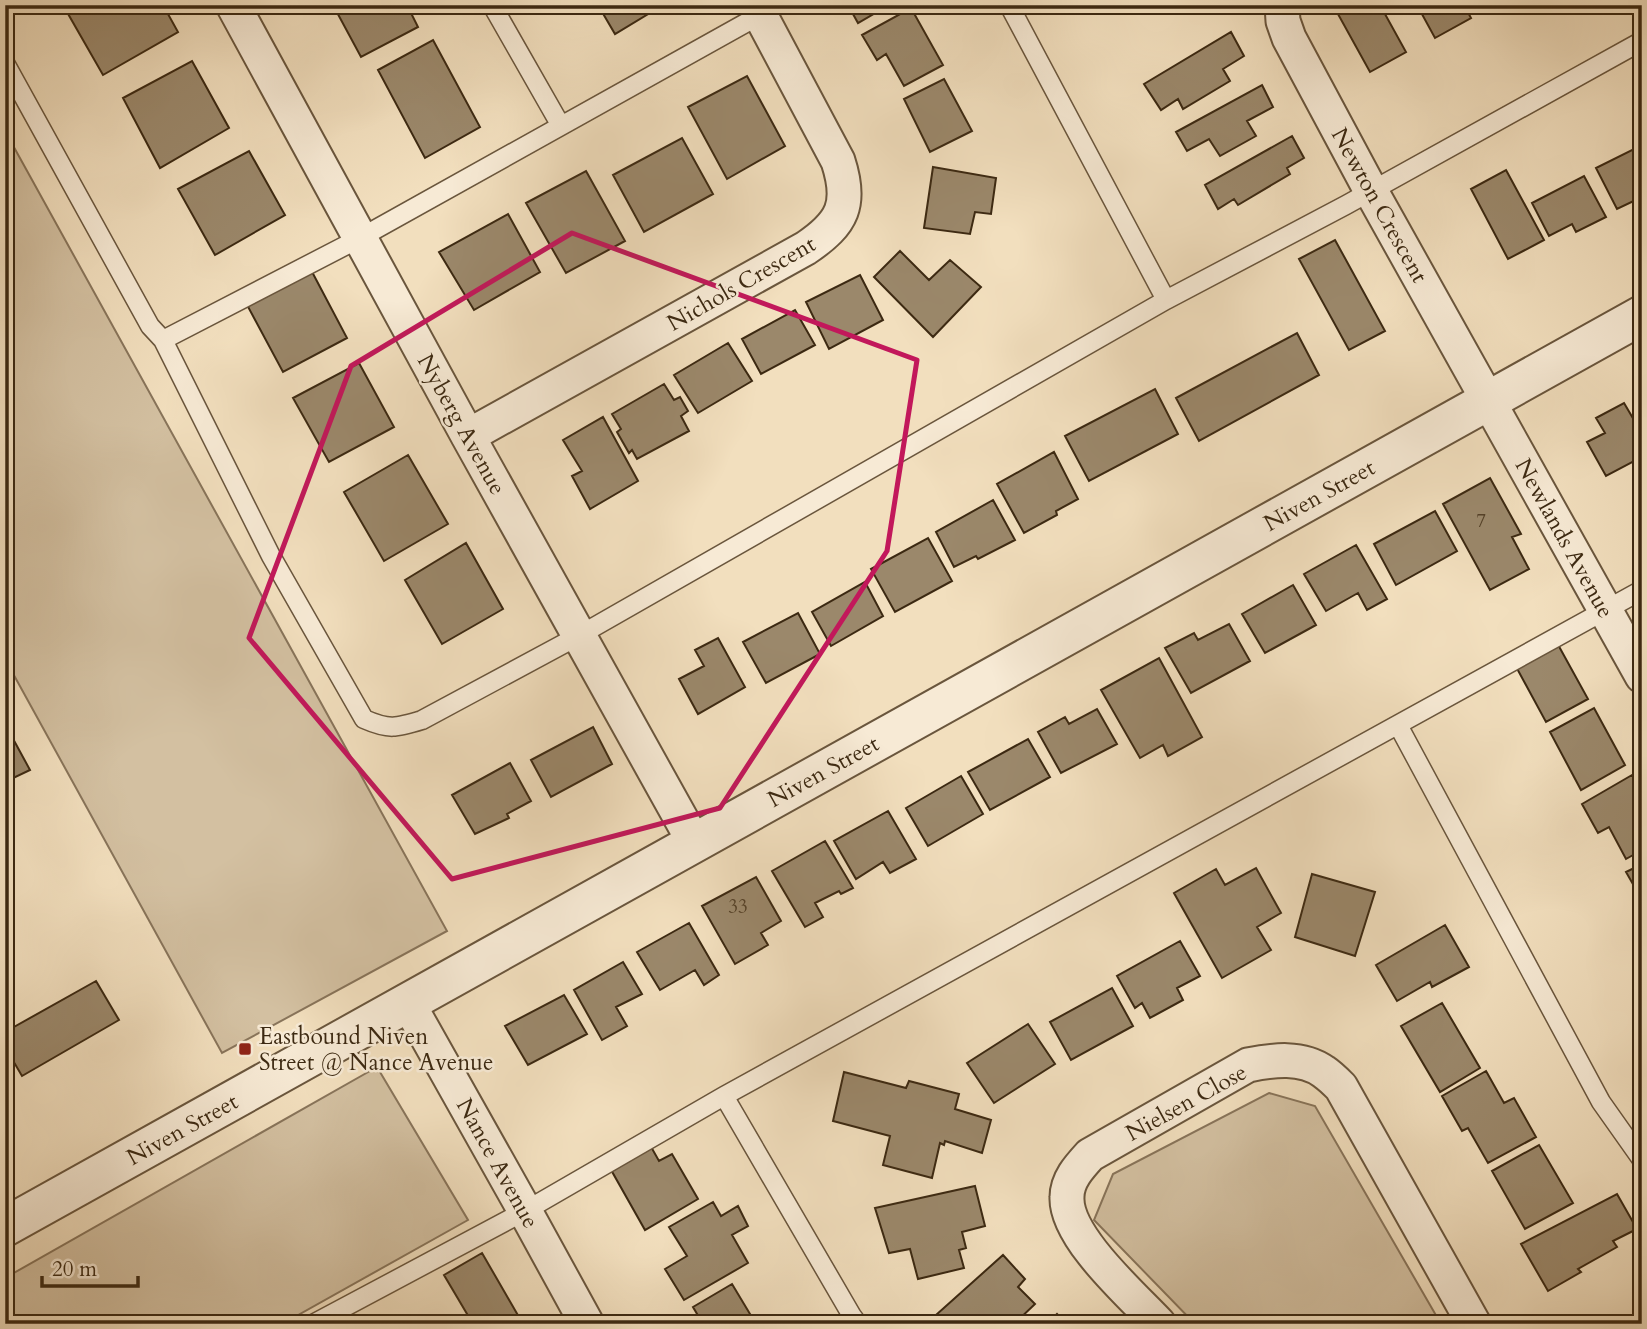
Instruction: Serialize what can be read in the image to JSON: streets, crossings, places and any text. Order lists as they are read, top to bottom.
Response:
{
  "streets": {
    "street": [
      "Newton Crescent",
      "Nichols Crescent",
      "Nyberg Avenue",
      "Niven Street",
      "Newlands Avenue",
      "Nielsen Close",
      "Nance Avenue"
    ]
  },
  "crossings": [
    ["Newton Crescent", "Niven Street"],
    ["Newton Crescent", "Newlands Avenue"],
    ["Nichols Crescent", "Nyberg Avenue"],
    ["Nyberg Avenue", "Niven Street"],
    ["Niven Street", "Newlands Avenue"],
    ["Niven Street", "Nance Avenue"]
  ],
  "places": {
    "transit": ["Eastbound Niven Street @ Nance Avenue"]
  },
  "house_numbers": ["7", "33"],
  "scale_bar": "20 m"
}
